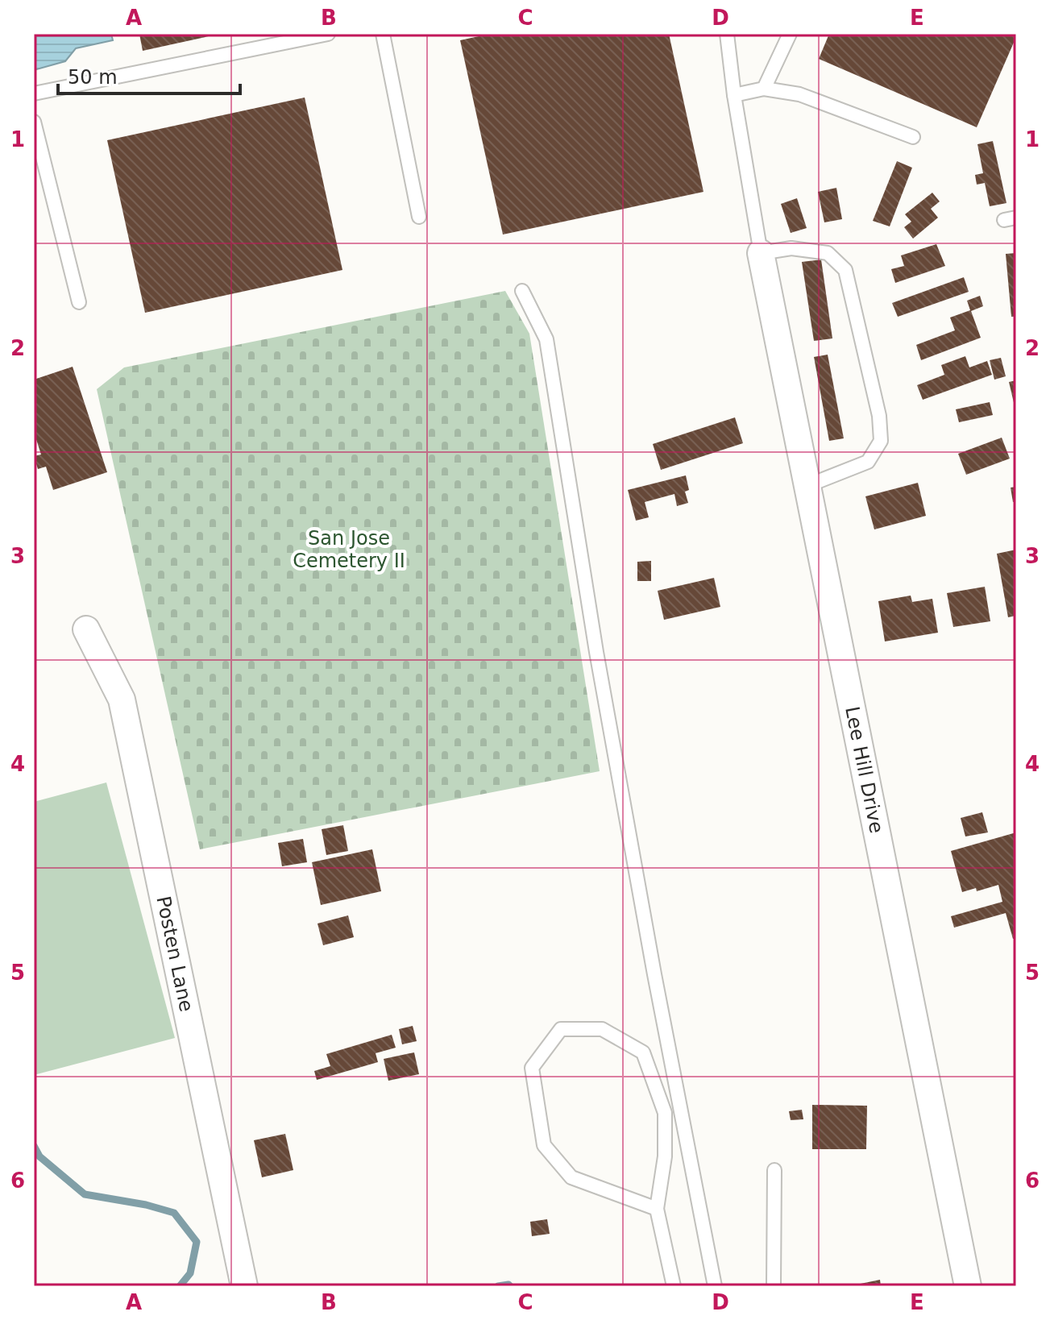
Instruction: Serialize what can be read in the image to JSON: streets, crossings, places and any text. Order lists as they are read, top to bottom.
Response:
{
  "streets": {
    "street": ["Lee Hill Drive", "Posten Lane"]
  },
  "parks": ["San Jose Cemetery II"],
  "scale_bar": "50 m",
  "grid": {
    "columns": [
      "A",
      "B",
      "C",
      "D",
      "E"
    ],
    "rows": [
      "1",
      "2",
      "3",
      "4",
      "5",
      "6"
    ]
  }
}
